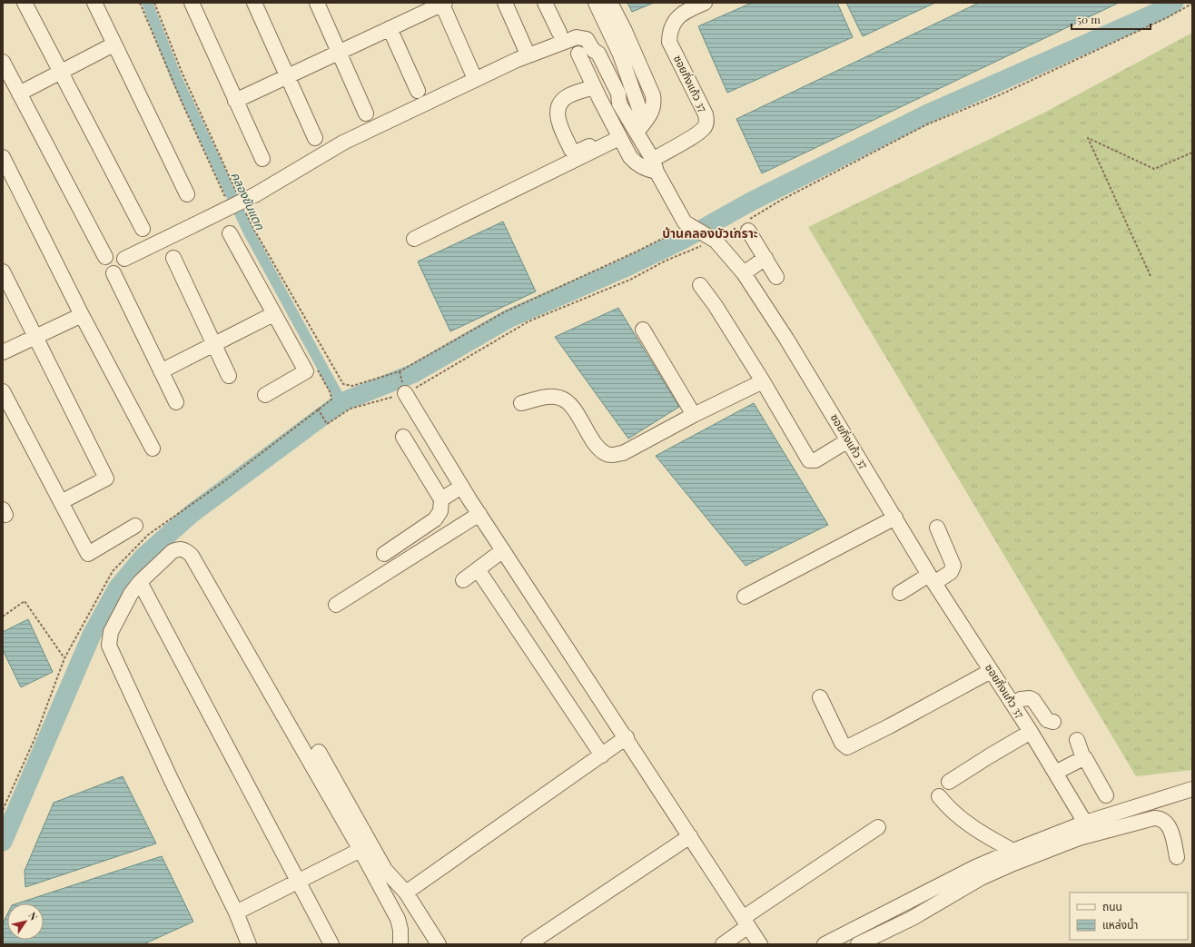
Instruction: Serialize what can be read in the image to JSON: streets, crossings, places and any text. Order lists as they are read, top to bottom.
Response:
{
  "streets": {
    "street": ["ซอยกิ่งแก้ว 37"]
  },
  "districts": ["บ้านคลองบัวเกราะ"],
  "water": ["คลองขันแตก"],
  "legend": ["ถนน", "แหล่งน้ำ"],
  "scale_bar": "50 m",
  "north": "top right"
}
